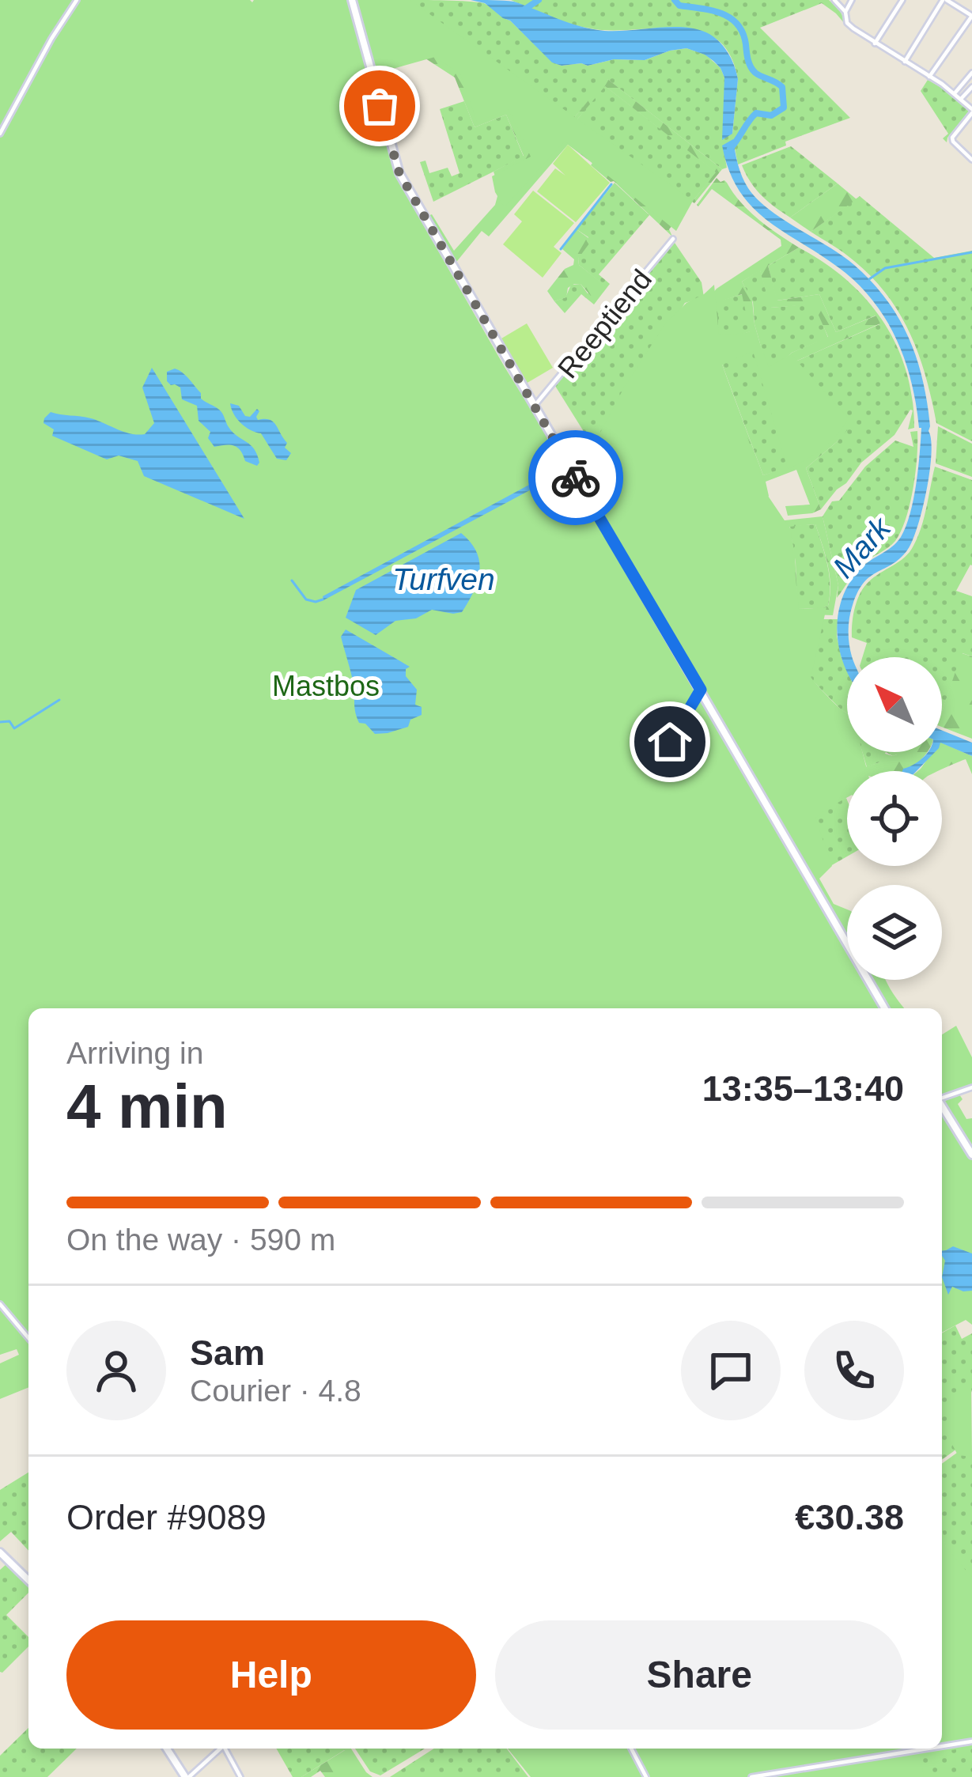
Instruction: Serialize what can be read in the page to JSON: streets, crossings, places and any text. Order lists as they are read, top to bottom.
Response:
{
  "streets": {
    "street": ["Reeptiend"]
  },
  "water": ["Mark", "Turfven"],
  "parks": ["Mastbos"],
  "north": "top left",
  "page": {
    "heading": ["4 min", "Arriving in", "13:35–13:40"],
    "panel": [
      "Sam",
      "Courier · 4.8",
      "Order #9089",
      "€30.38"
    ],
    "bar": "On the way · 590 m",
    "buttons": ["Help", "Share"]
  }
}
